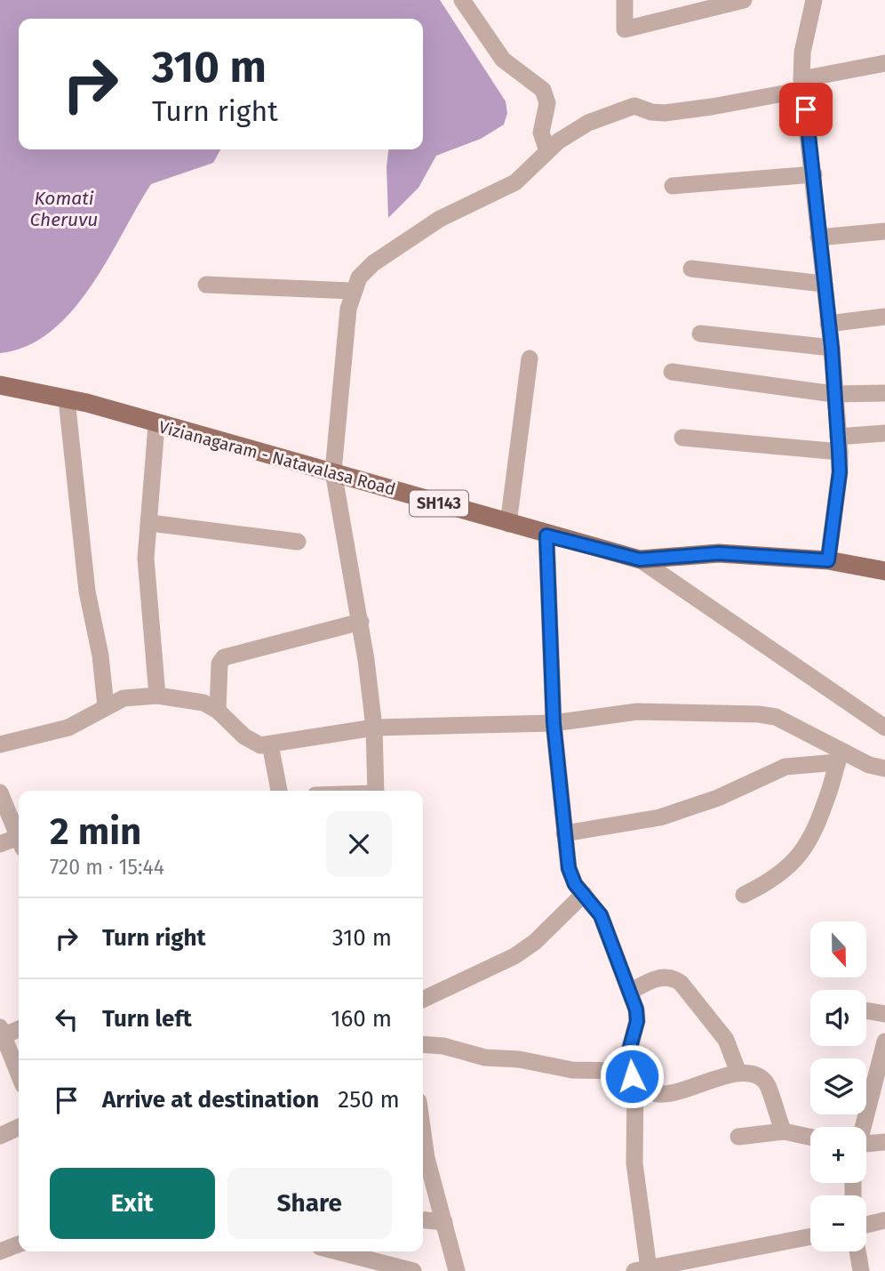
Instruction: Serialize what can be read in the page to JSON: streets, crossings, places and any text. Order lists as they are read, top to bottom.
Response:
{
  "streets": {
    "main road": ["Vizianagaram - Natavalasa Road", "SH143"]
  },
  "water": ["Komati Cheruvu"],
  "north": "bottom",
  "page": {
    "turn": ["310 m", "Turn right"],
    "heading": ["2 min", "720 m · 15:44"],
    "list": [
      {
        "name": "Turn right",
        "value": "310 m"
      },
      {
        "name": "Turn left",
        "value": "160 m"
      },
      {
        "name": "Arrive at destination",
        "value": "250 m"
      }
    ],
    "map_buttons": ["+", "−"],
    "buttons": ["Exit", "Share"]
  }
}
